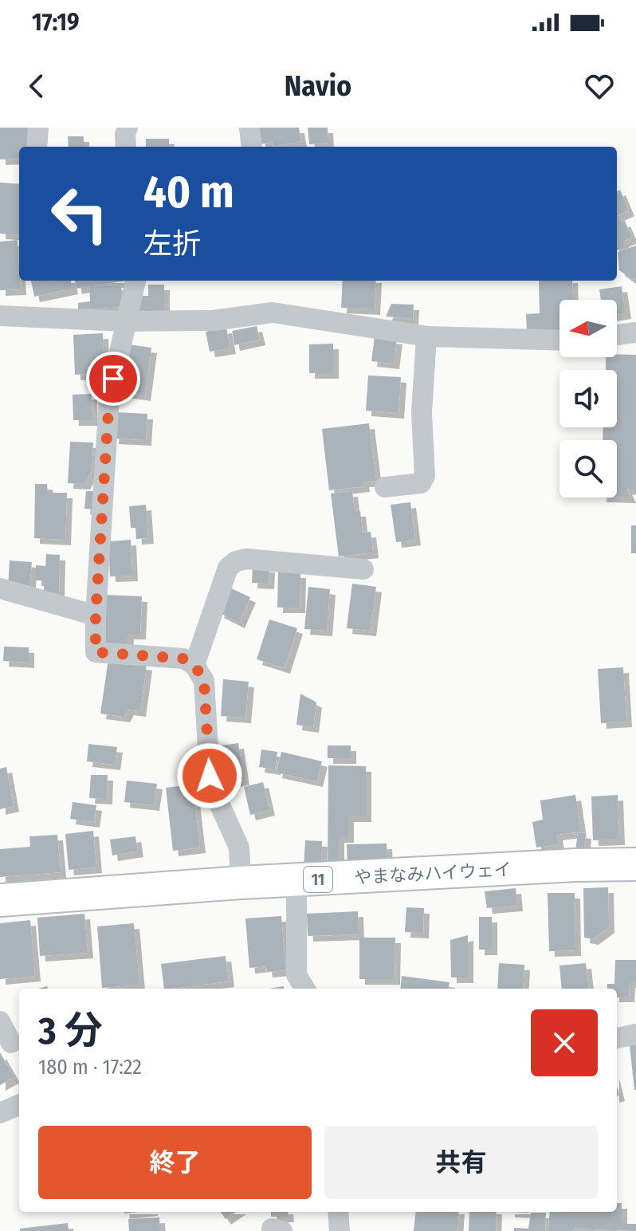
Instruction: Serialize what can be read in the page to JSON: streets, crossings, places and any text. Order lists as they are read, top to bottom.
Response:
{
  "streets": {
    "main road": ["やまなみハイウェイ", "11"]
  },
  "north": "left",
  "page": {
    "status": "17:19",
    "header": "Navio",
    "turn": ["40 m", "左折"],
    "heading": ["3 分", "180 m · 17:22"],
    "buttons": ["終了", "共有"]
  }
}
